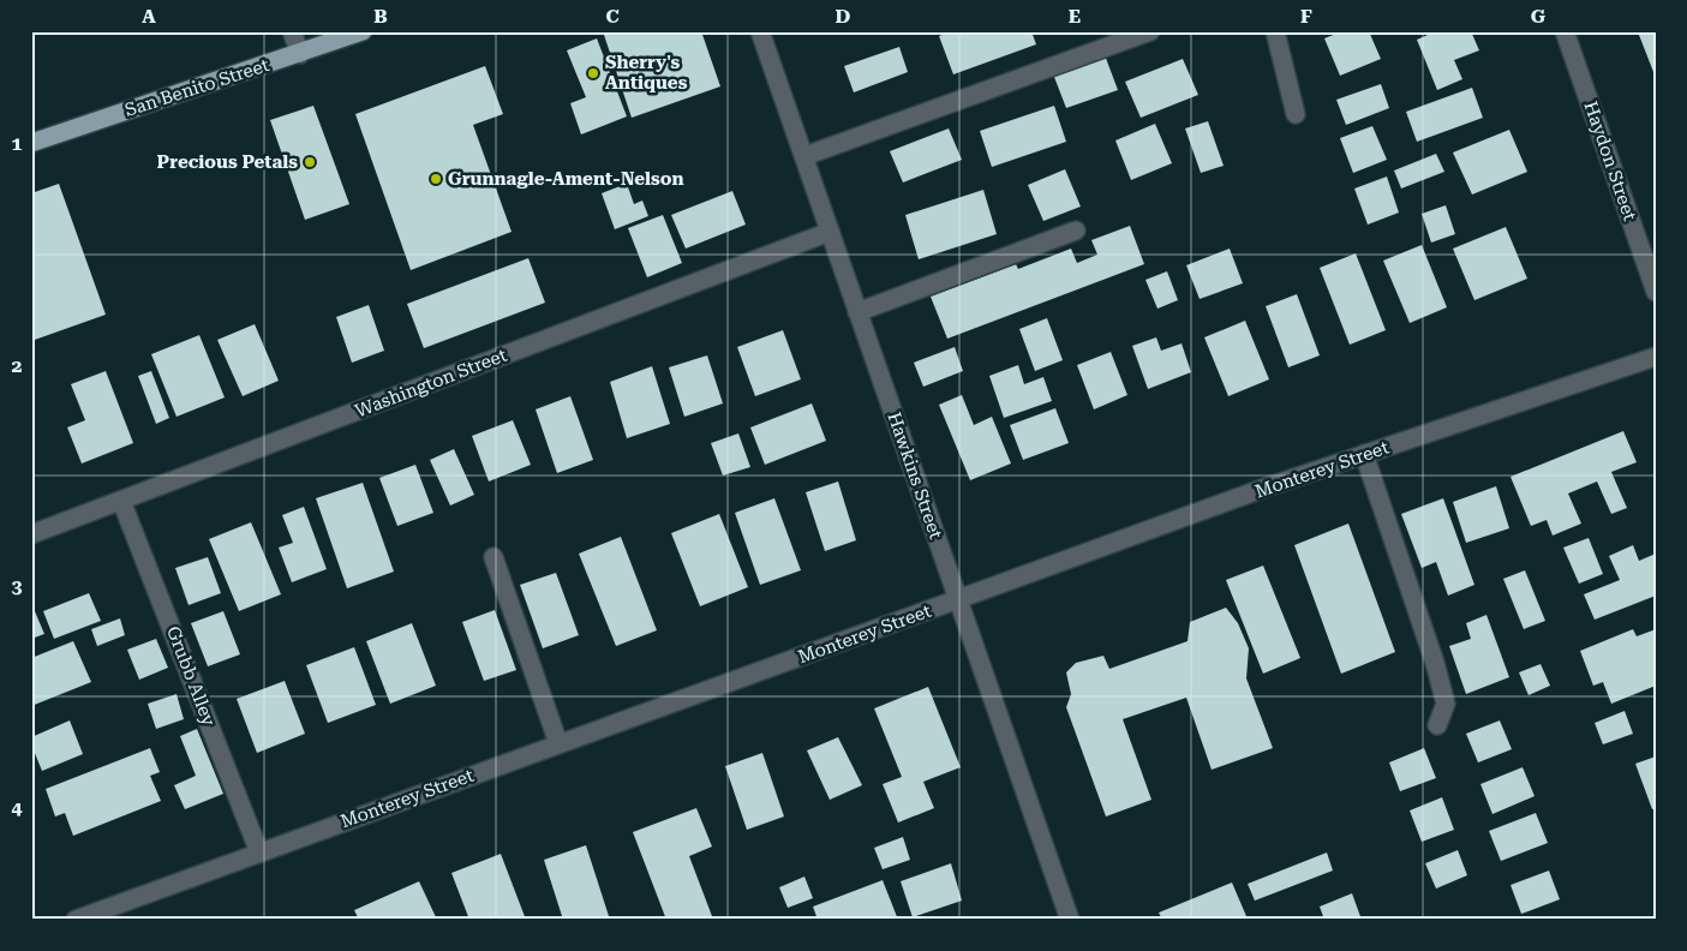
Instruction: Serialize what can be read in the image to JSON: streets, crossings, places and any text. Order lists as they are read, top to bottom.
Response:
{
  "streets": {
    "main road": ["San Benito Street"],
    "street": [
      "Haydon Street",
      "Washington Street",
      "Monterey Street",
      "Hawkins Street",
      "Grubb Alley"
    ]
  },
  "crossings": [
    ["Washington Street", "Hawkins Street"],
    ["Washington Street", "Grubb Alley"],
    ["Monterey Street", "Hawkins Street"],
    ["Monterey Street", "Grubb Alley"]
  ],
  "places": ["Sherry's Antiques", "Precious Petals", "Grunnagle-Ament-Nelson"],
  "grid": {
    "columns": [
      "A",
      "B",
      "C",
      "D",
      "E",
      "F",
      "G"
    ],
    "rows": [
      "1",
      "2",
      "3",
      "4"
    ]
  }
}
